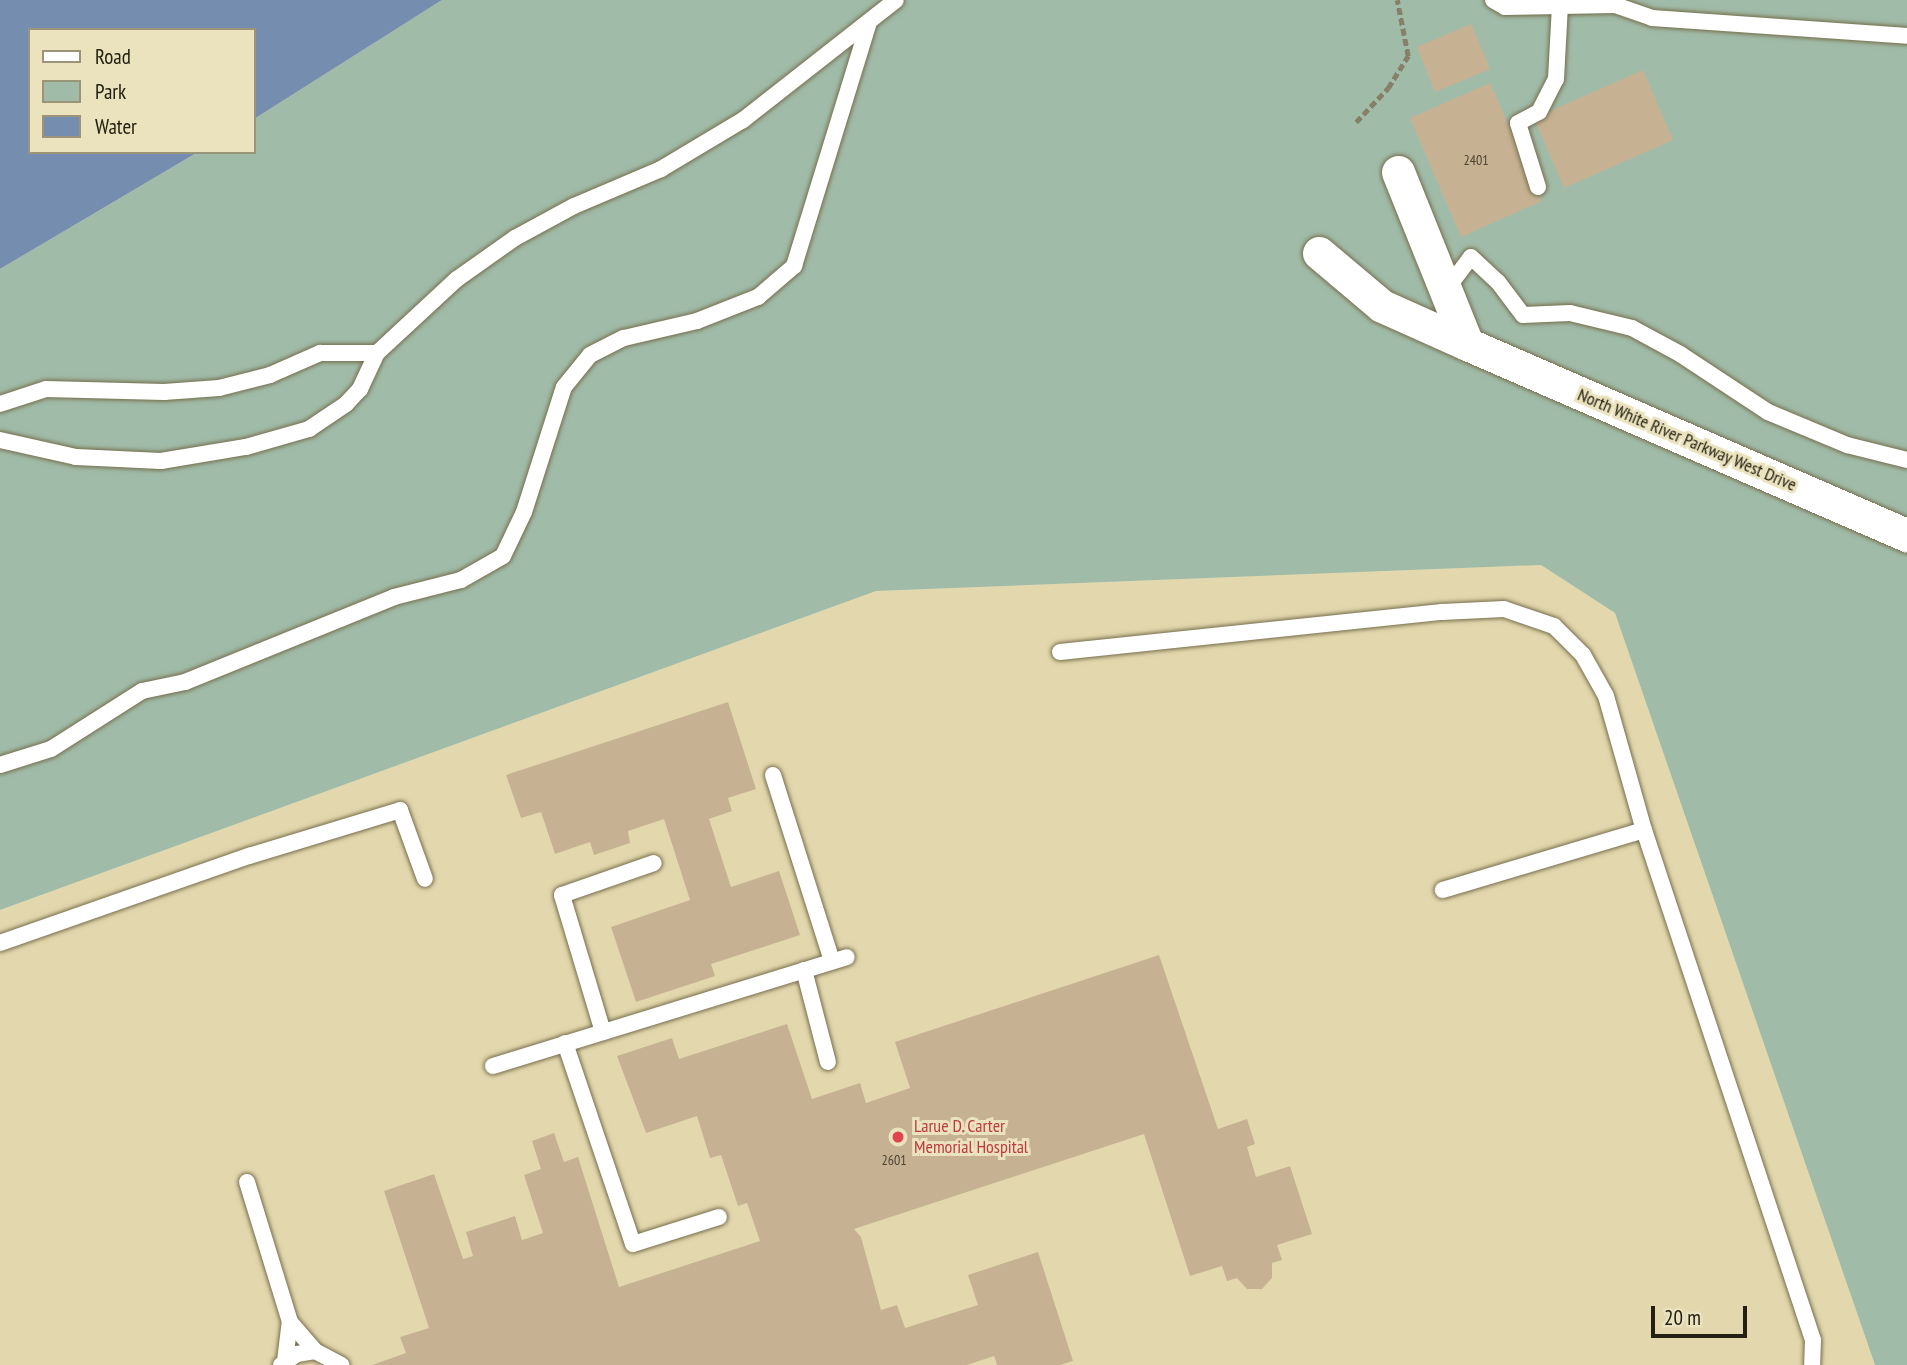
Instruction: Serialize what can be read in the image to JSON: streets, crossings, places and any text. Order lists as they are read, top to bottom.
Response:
{
  "streets": {
    "street": ["North White River Parkway West Drive"]
  },
  "places": ["Larue D. Carter Memorial Hospital"],
  "house_numbers": ["2401", "2601"],
  "legend": ["Road", "Park", "Water"],
  "scale_bar": "20 m"
}
